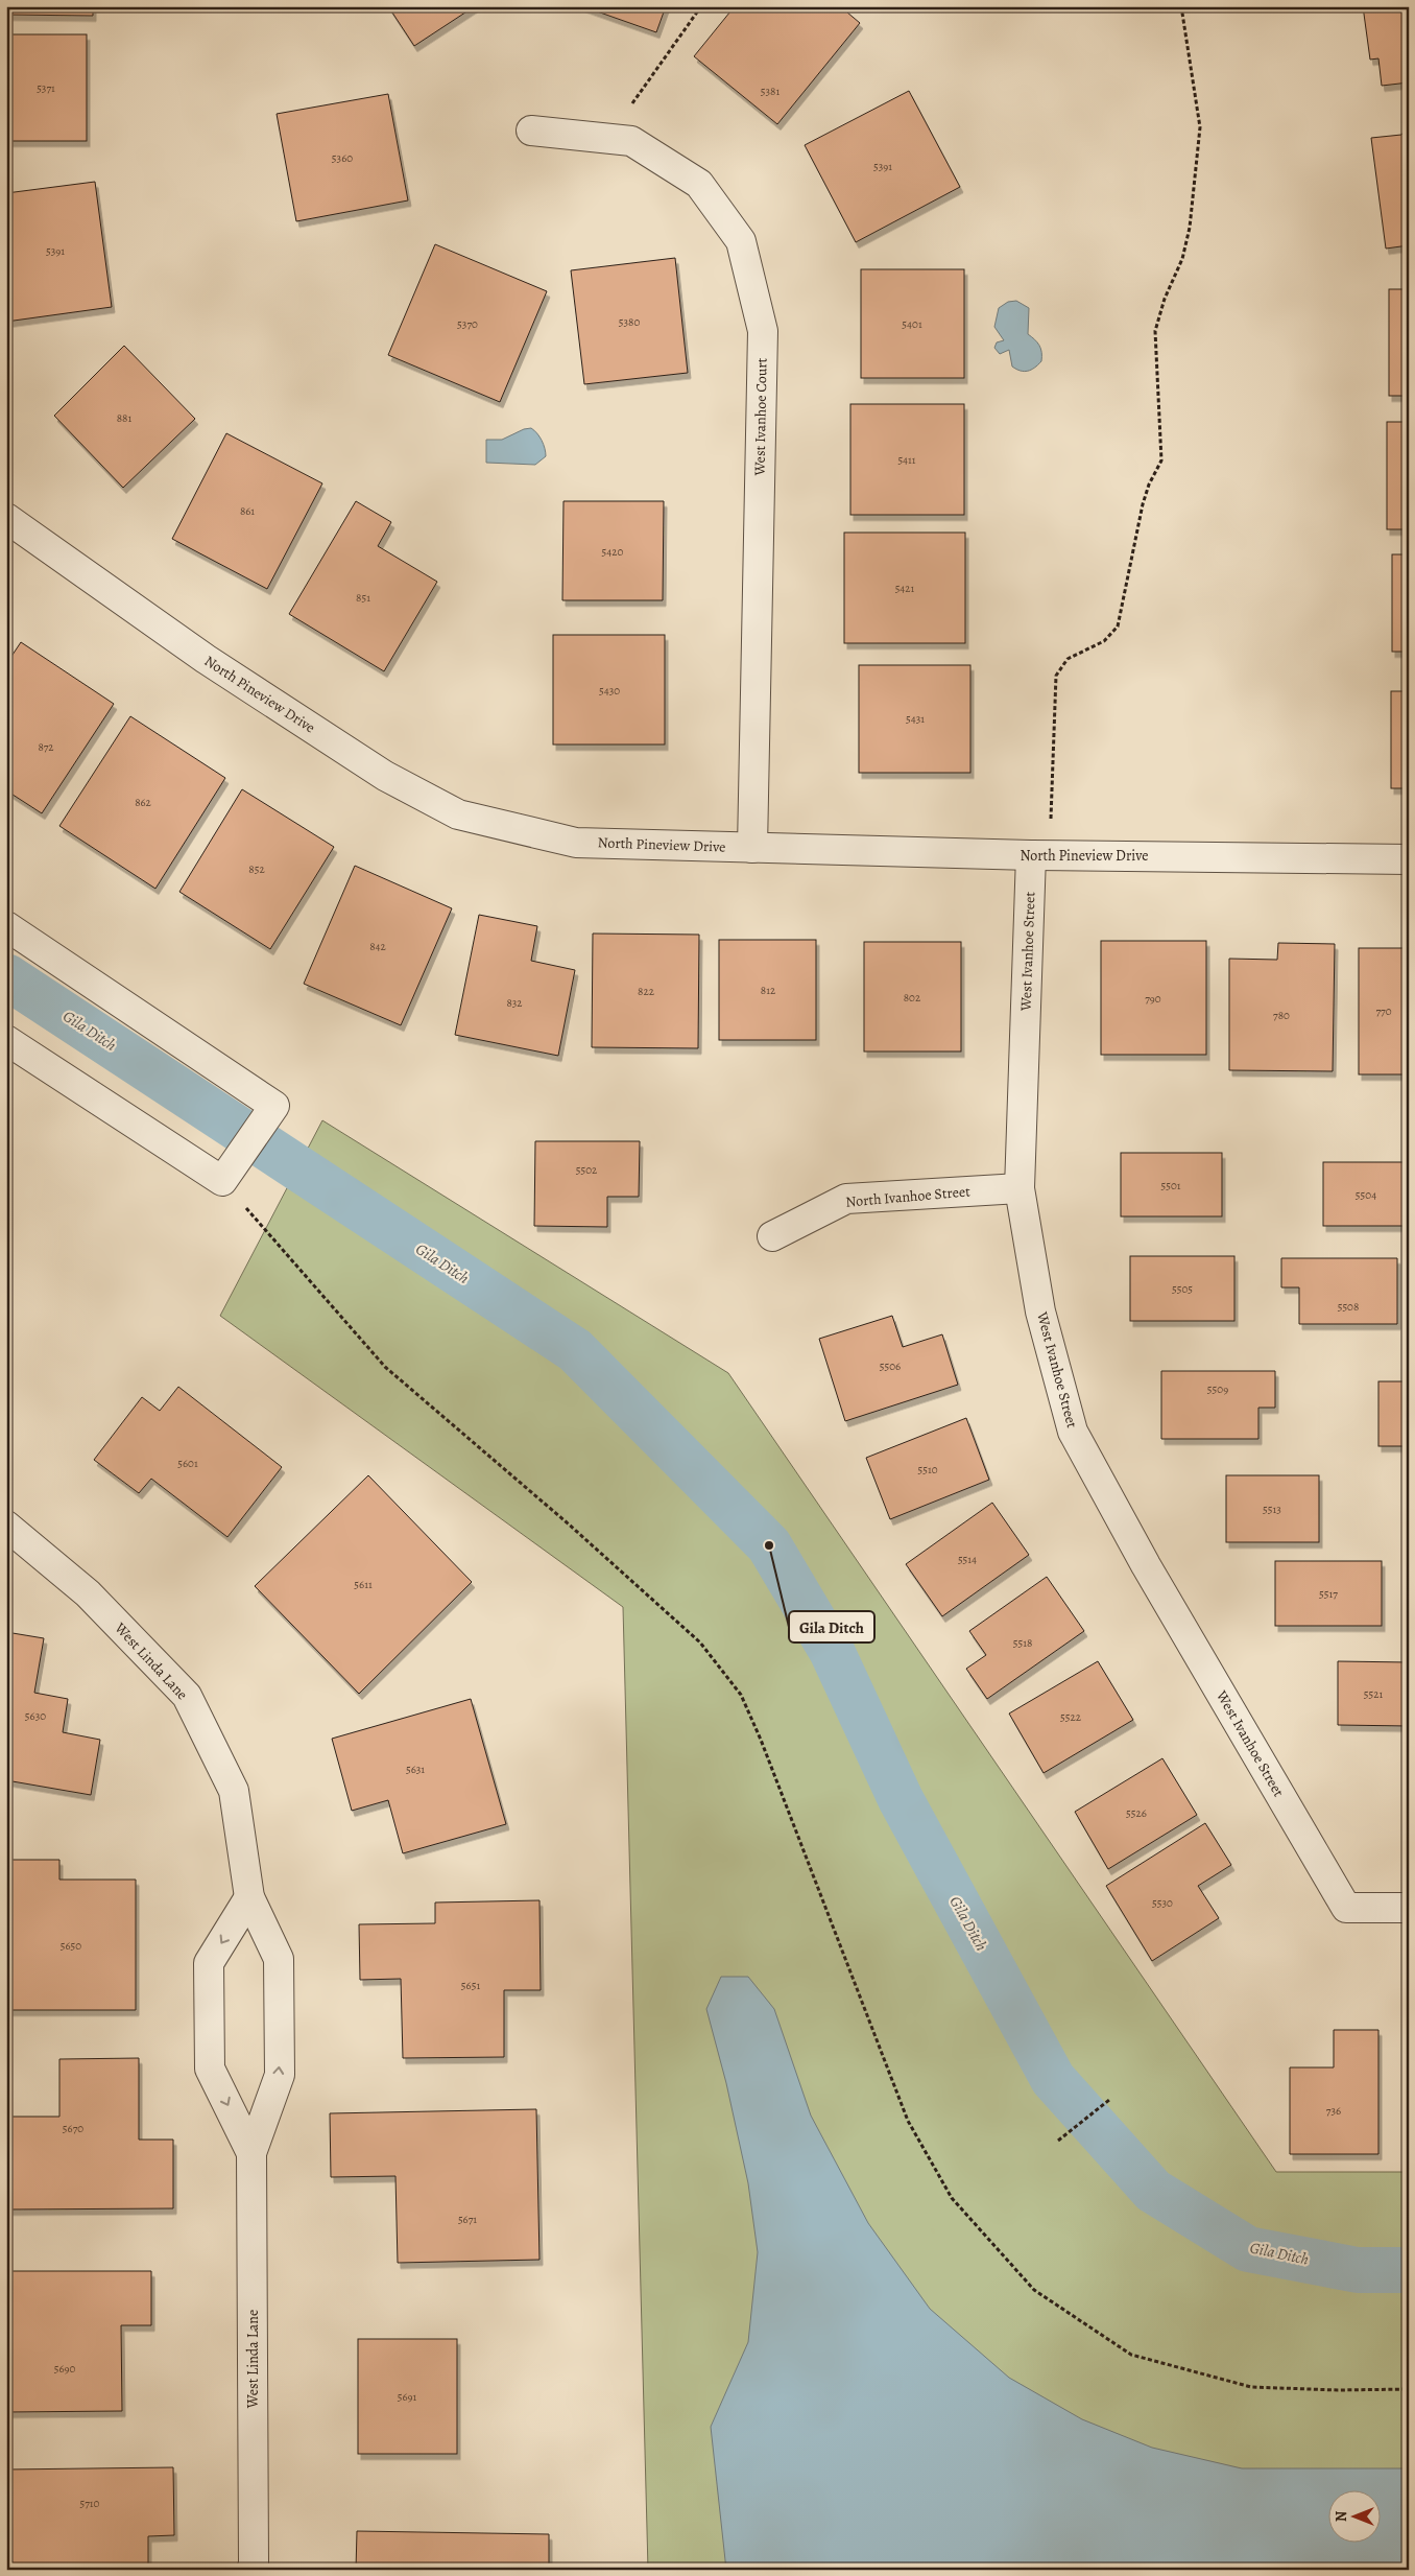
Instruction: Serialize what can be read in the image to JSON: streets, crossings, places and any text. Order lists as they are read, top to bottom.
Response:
{
  "streets": {
    "street": [
      "West Ivanhoe Court",
      "North Pineview Drive",
      "West Ivanhoe Street",
      "North Ivanhoe Street",
      "West Linda Lane"
    ]
  },
  "crossings": [
    ["West Ivanhoe Court", "North Pineview Drive"],
    ["North Pineview Drive", "West Ivanhoe Street"],
    ["West Ivanhoe Street", "North Ivanhoe Street"]
  ],
  "water": ["Gila Ditch"],
  "places": ["Gila Ditch"],
  "house_numbers": [
    "5371",
    "5381",
    "5360",
    "5391",
    "5391",
    "5380",
    "5370",
    "5401",
    "881",
    "5411",
    "861",
    "5420",
    "5421",
    "851",
    "5430",
    "5431",
    "872",
    "862",
    "852",
    "842",
    "812",
    "822",
    "802",
    "790",
    "832",
    "770",
    "780",
    "5502",
    "5501",
    "5504",
    "5505",
    "5508",
    "5506",
    "5509",
    "5601",
    "5510",
    "5513",
    "5514",
    "5611",
    "5517",
    "5518",
    "5521",
    "5630",
    "5522",
    "5631",
    "5526",
    "5530",
    "5650",
    "5651",
    "736",
    "5670",
    "5671",
    "5690",
    "5691",
    "5710"
  ],
  "north": "left"
}
